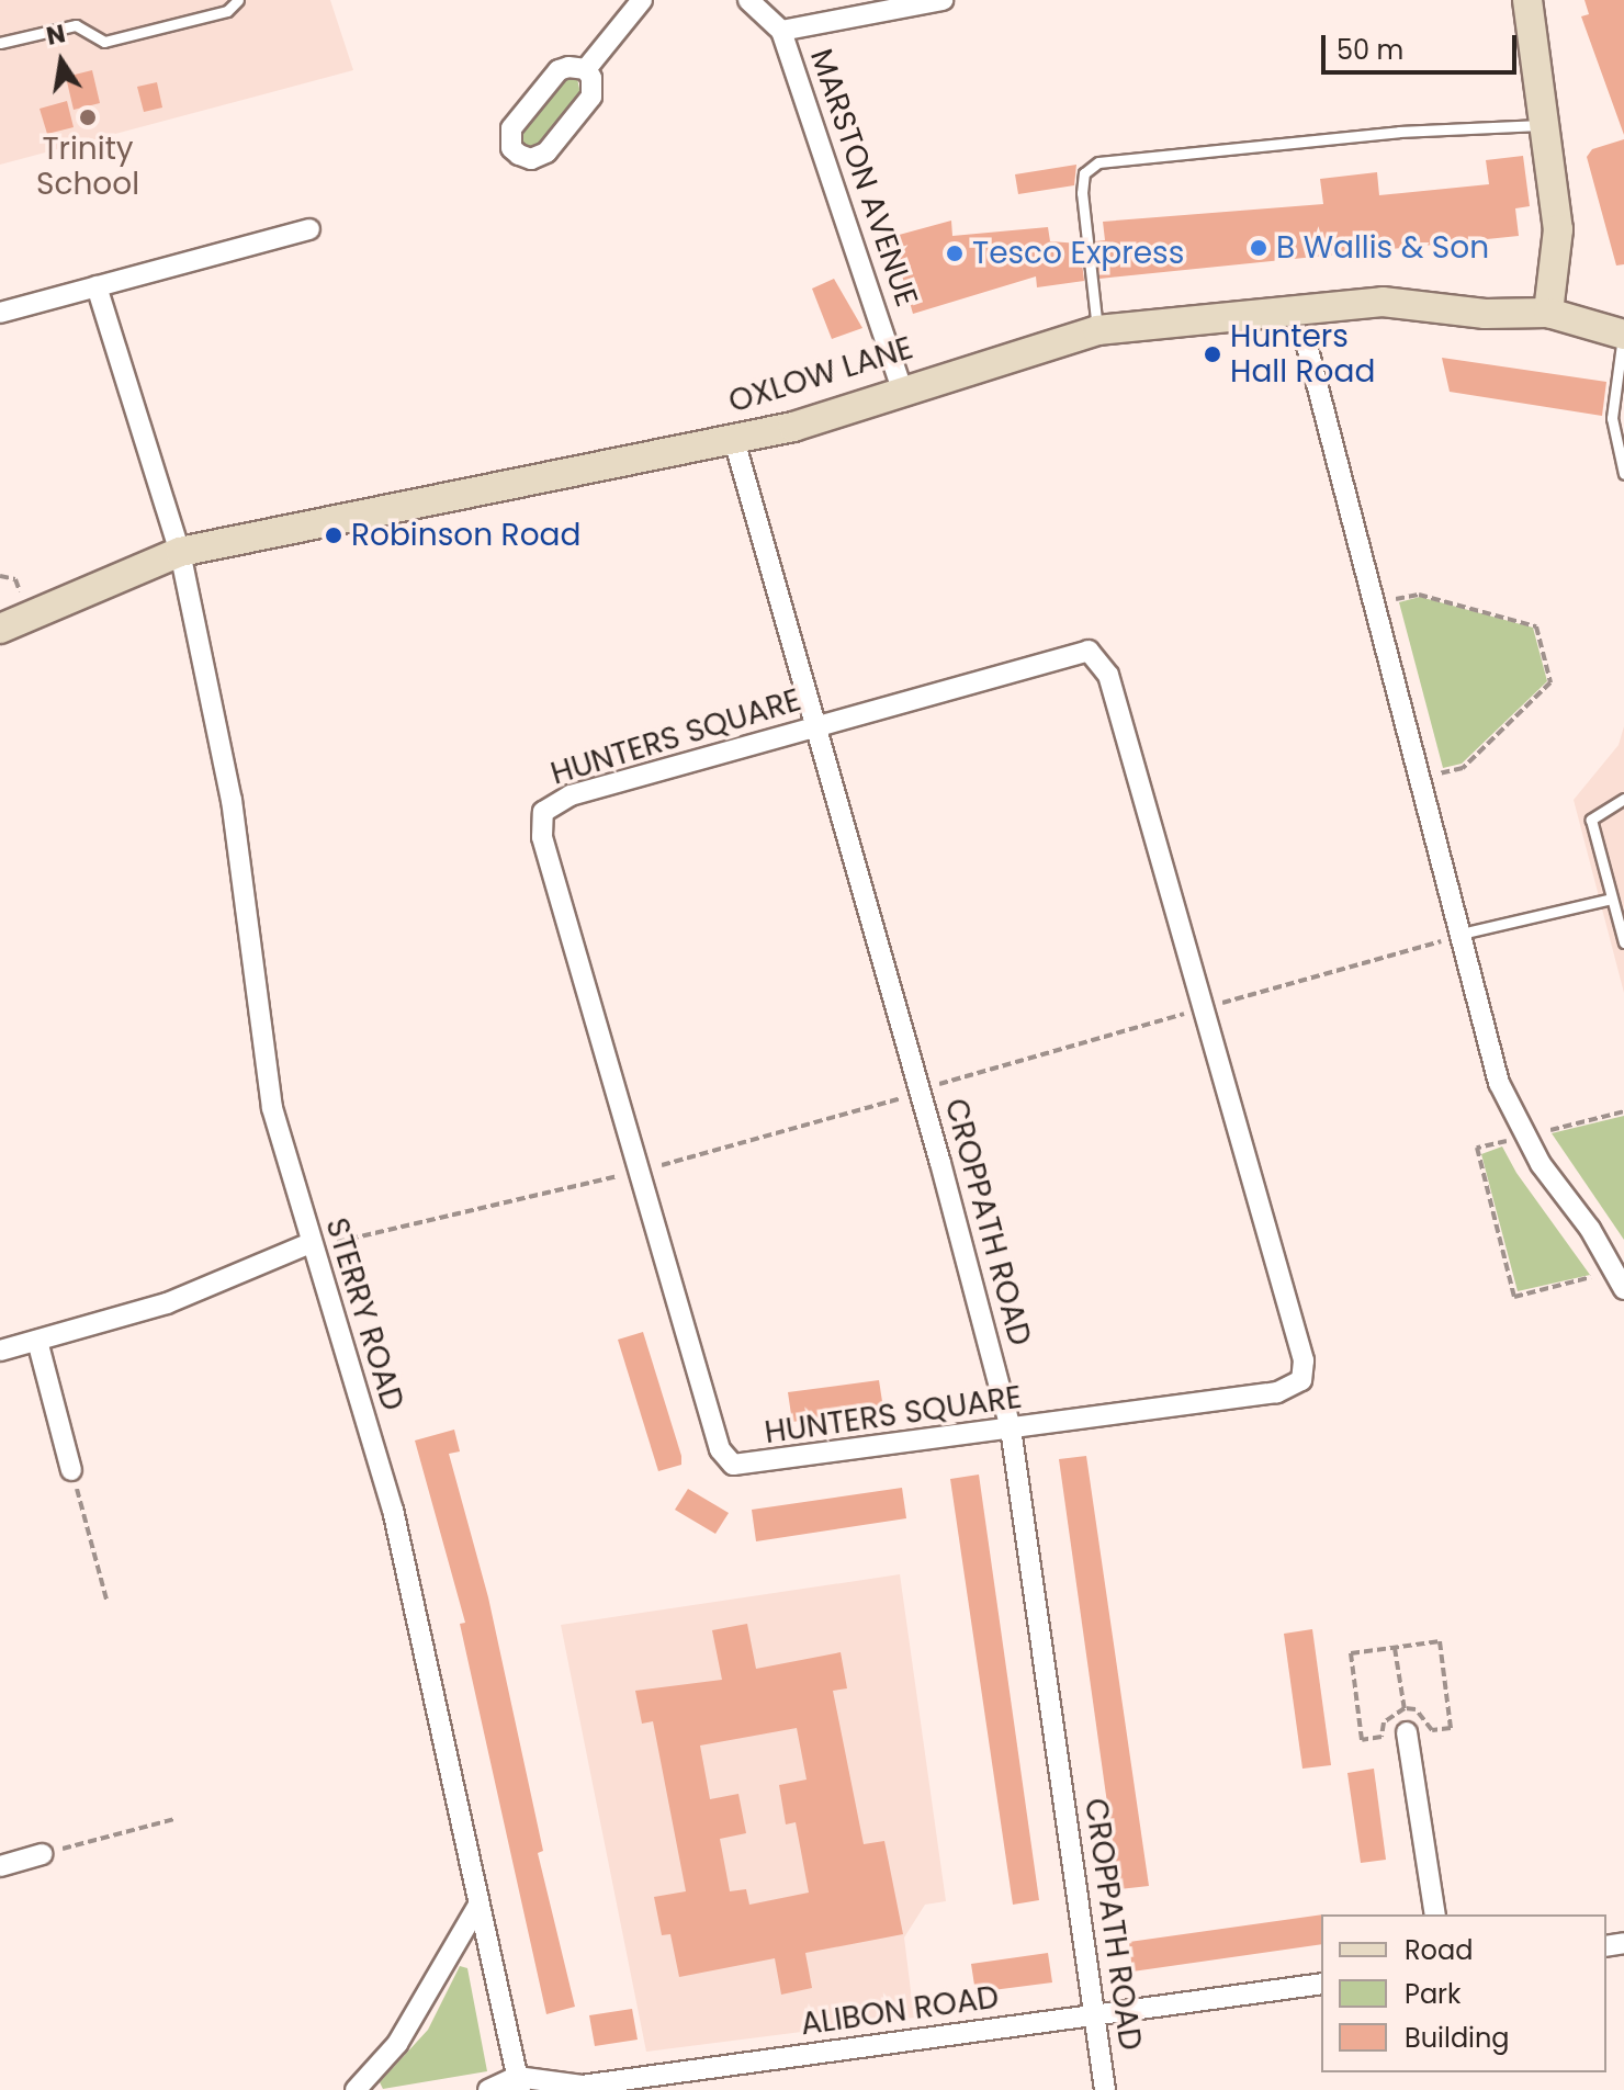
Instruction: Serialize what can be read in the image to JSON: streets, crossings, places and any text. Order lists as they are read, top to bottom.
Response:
{
  "streets": {
    "street": [
      "MARSTON AVENUE",
      "OXLOW LANE",
      "HUNTERS SQUARE",
      "CROPPATH ROAD",
      "STERRY ROAD",
      "ALIBON ROAD"
    ]
  },
  "crossings": [
    ["MARSTON AVENUE", "OXLOW LANE"],
    ["OXLOW LANE", "CROPPATH ROAD"],
    ["OXLOW LANE", "STERRY ROAD"],
    ["HUNTERS SQUARE", "CROPPATH ROAD"],
    ["CROPPATH ROAD", "ALIBON ROAD"],
    ["STERRY ROAD", "ALIBON ROAD"]
  ],
  "places": [
    "Trinity School",
    "B Wallis & Son",
    "Tesco Express",
    "Hunters Hall Road",
    "Robinson Road"
  ],
  "legend": ["Road", "Park", "Building"],
  "scale_bar": "50 m",
  "north": "top"
}
